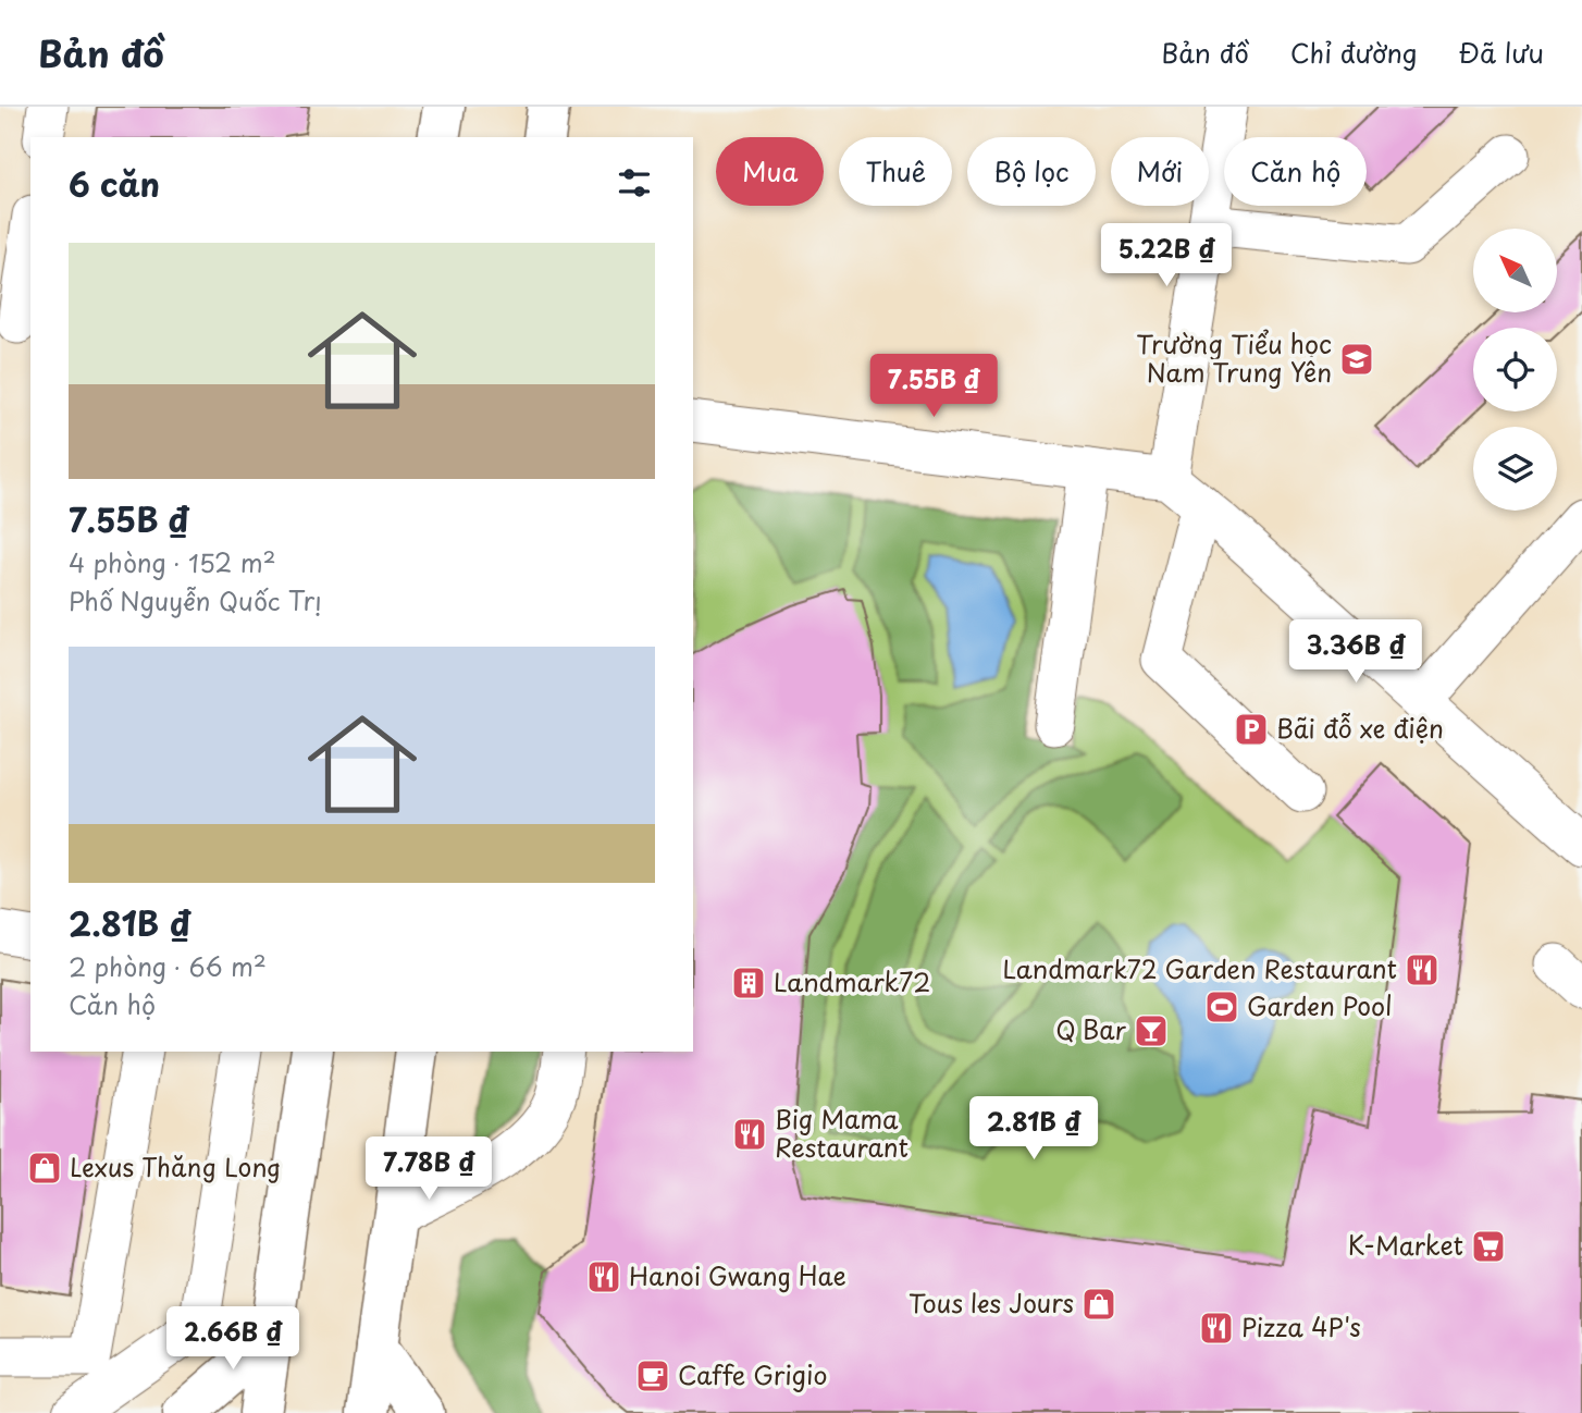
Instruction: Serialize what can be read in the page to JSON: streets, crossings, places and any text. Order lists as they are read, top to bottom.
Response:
{
  "places": {
    "school or university": ["Trường Tiểu học Nam Trung Yên"],
    "parking": ["Bãi đỗ xe điện"],
    "restaurant": [
      "Landmark72 Garden Restaurant",
      "Big Mama Restaurant",
      "Hanoi Gwang Hae",
      "Pizza 4P's"
    ],
    "building": ["Landmark72"],
    "sports": ["Garden Pool"],
    "bar": ["Q Bar"],
    "shop": ["Lexus Thăng Long", "Tous les Jours"],
    "supermarket": ["K-Market"],
    "cafe": ["Caffe Grigio"]
  },
  "north": "top left",
  "page": {
    "header": "Bản đồ",
    "nav": ["Bản đồ", "Chỉ đường", "Đã lưu"],
    "chip": [
      "Mua",
      "Thuê",
      "Bộ lọc",
      "Mới",
      "Căn hộ"
    ],
    "heading": "6 căn",
    "price": [
      "5.22B ₫",
      "7.55B ₫",
      "3.36B ₫",
      "2.81B ₫",
      "7.78B ₫",
      "2.66B ₫"
    ],
    "list": [
      {
        "name": "7.55B ₫",
        "note": "4 phòng · 152 m² · Phố Nguyễn Quốc Trị"
      },
      {
        "name": "2.81B ₫",
        "note": "2 phòng · 66 m² · Căn hộ"
      }
    ]
  }
}
